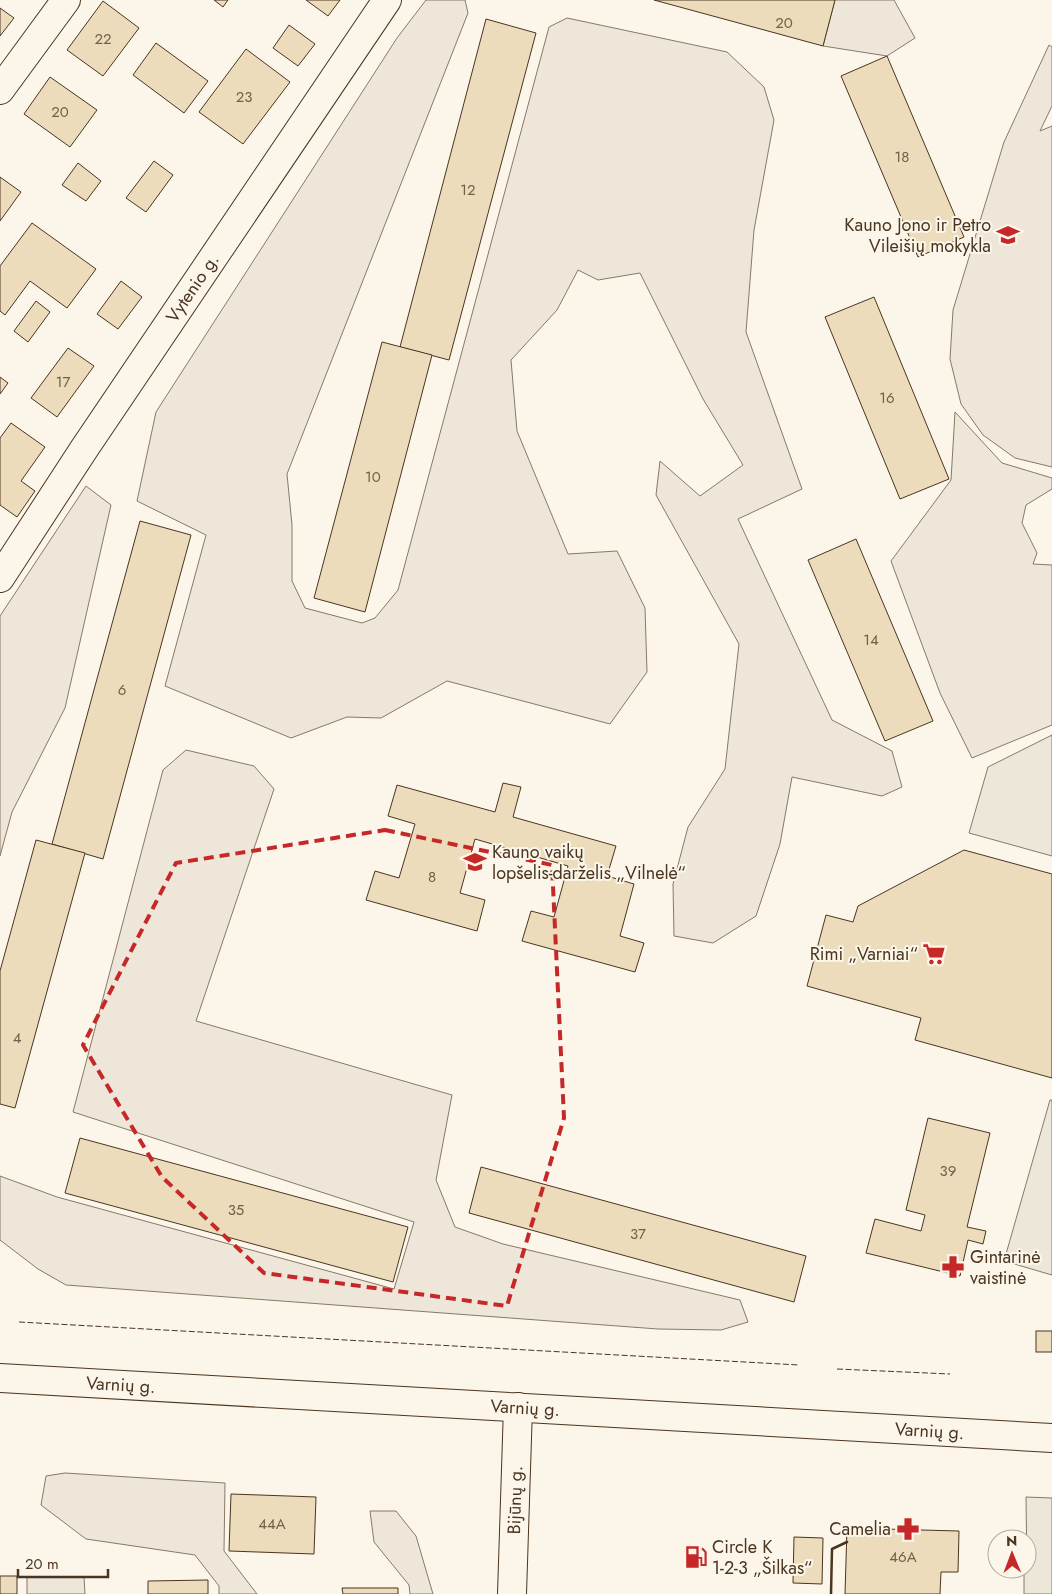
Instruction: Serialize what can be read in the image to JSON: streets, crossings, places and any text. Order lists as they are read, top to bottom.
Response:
{
  "streets": {
    "main road": ["Vytenio g.", "Varnių g.", "Bijūnų g."]
  },
  "crossings": [
    ["Varnių g.", "Bijūnų g."]
  ],
  "places": {
    "school or university": ["Kauno Jono ir Petro Vileišių mokykla", "Kauno vaikų lopšelis-darželis „Vilnelė“"],
    "supermarket": ["Rimi „Varniai“"],
    "pharmacy": ["Gintarinė vaistinė", "Camelia"],
    "fuel station": ["Circle K 1-2-3 „Šilkas“"]
  },
  "house_numbers": [
    "20",
    "22",
    "23",
    "20",
    "18",
    "12",
    "17",
    "16",
    "10",
    "14",
    "6",
    "8",
    "4",
    "39",
    "35",
    "37",
    "44A",
    "46A"
  ],
  "scale_bar": "20 m",
  "north": "top"
}
